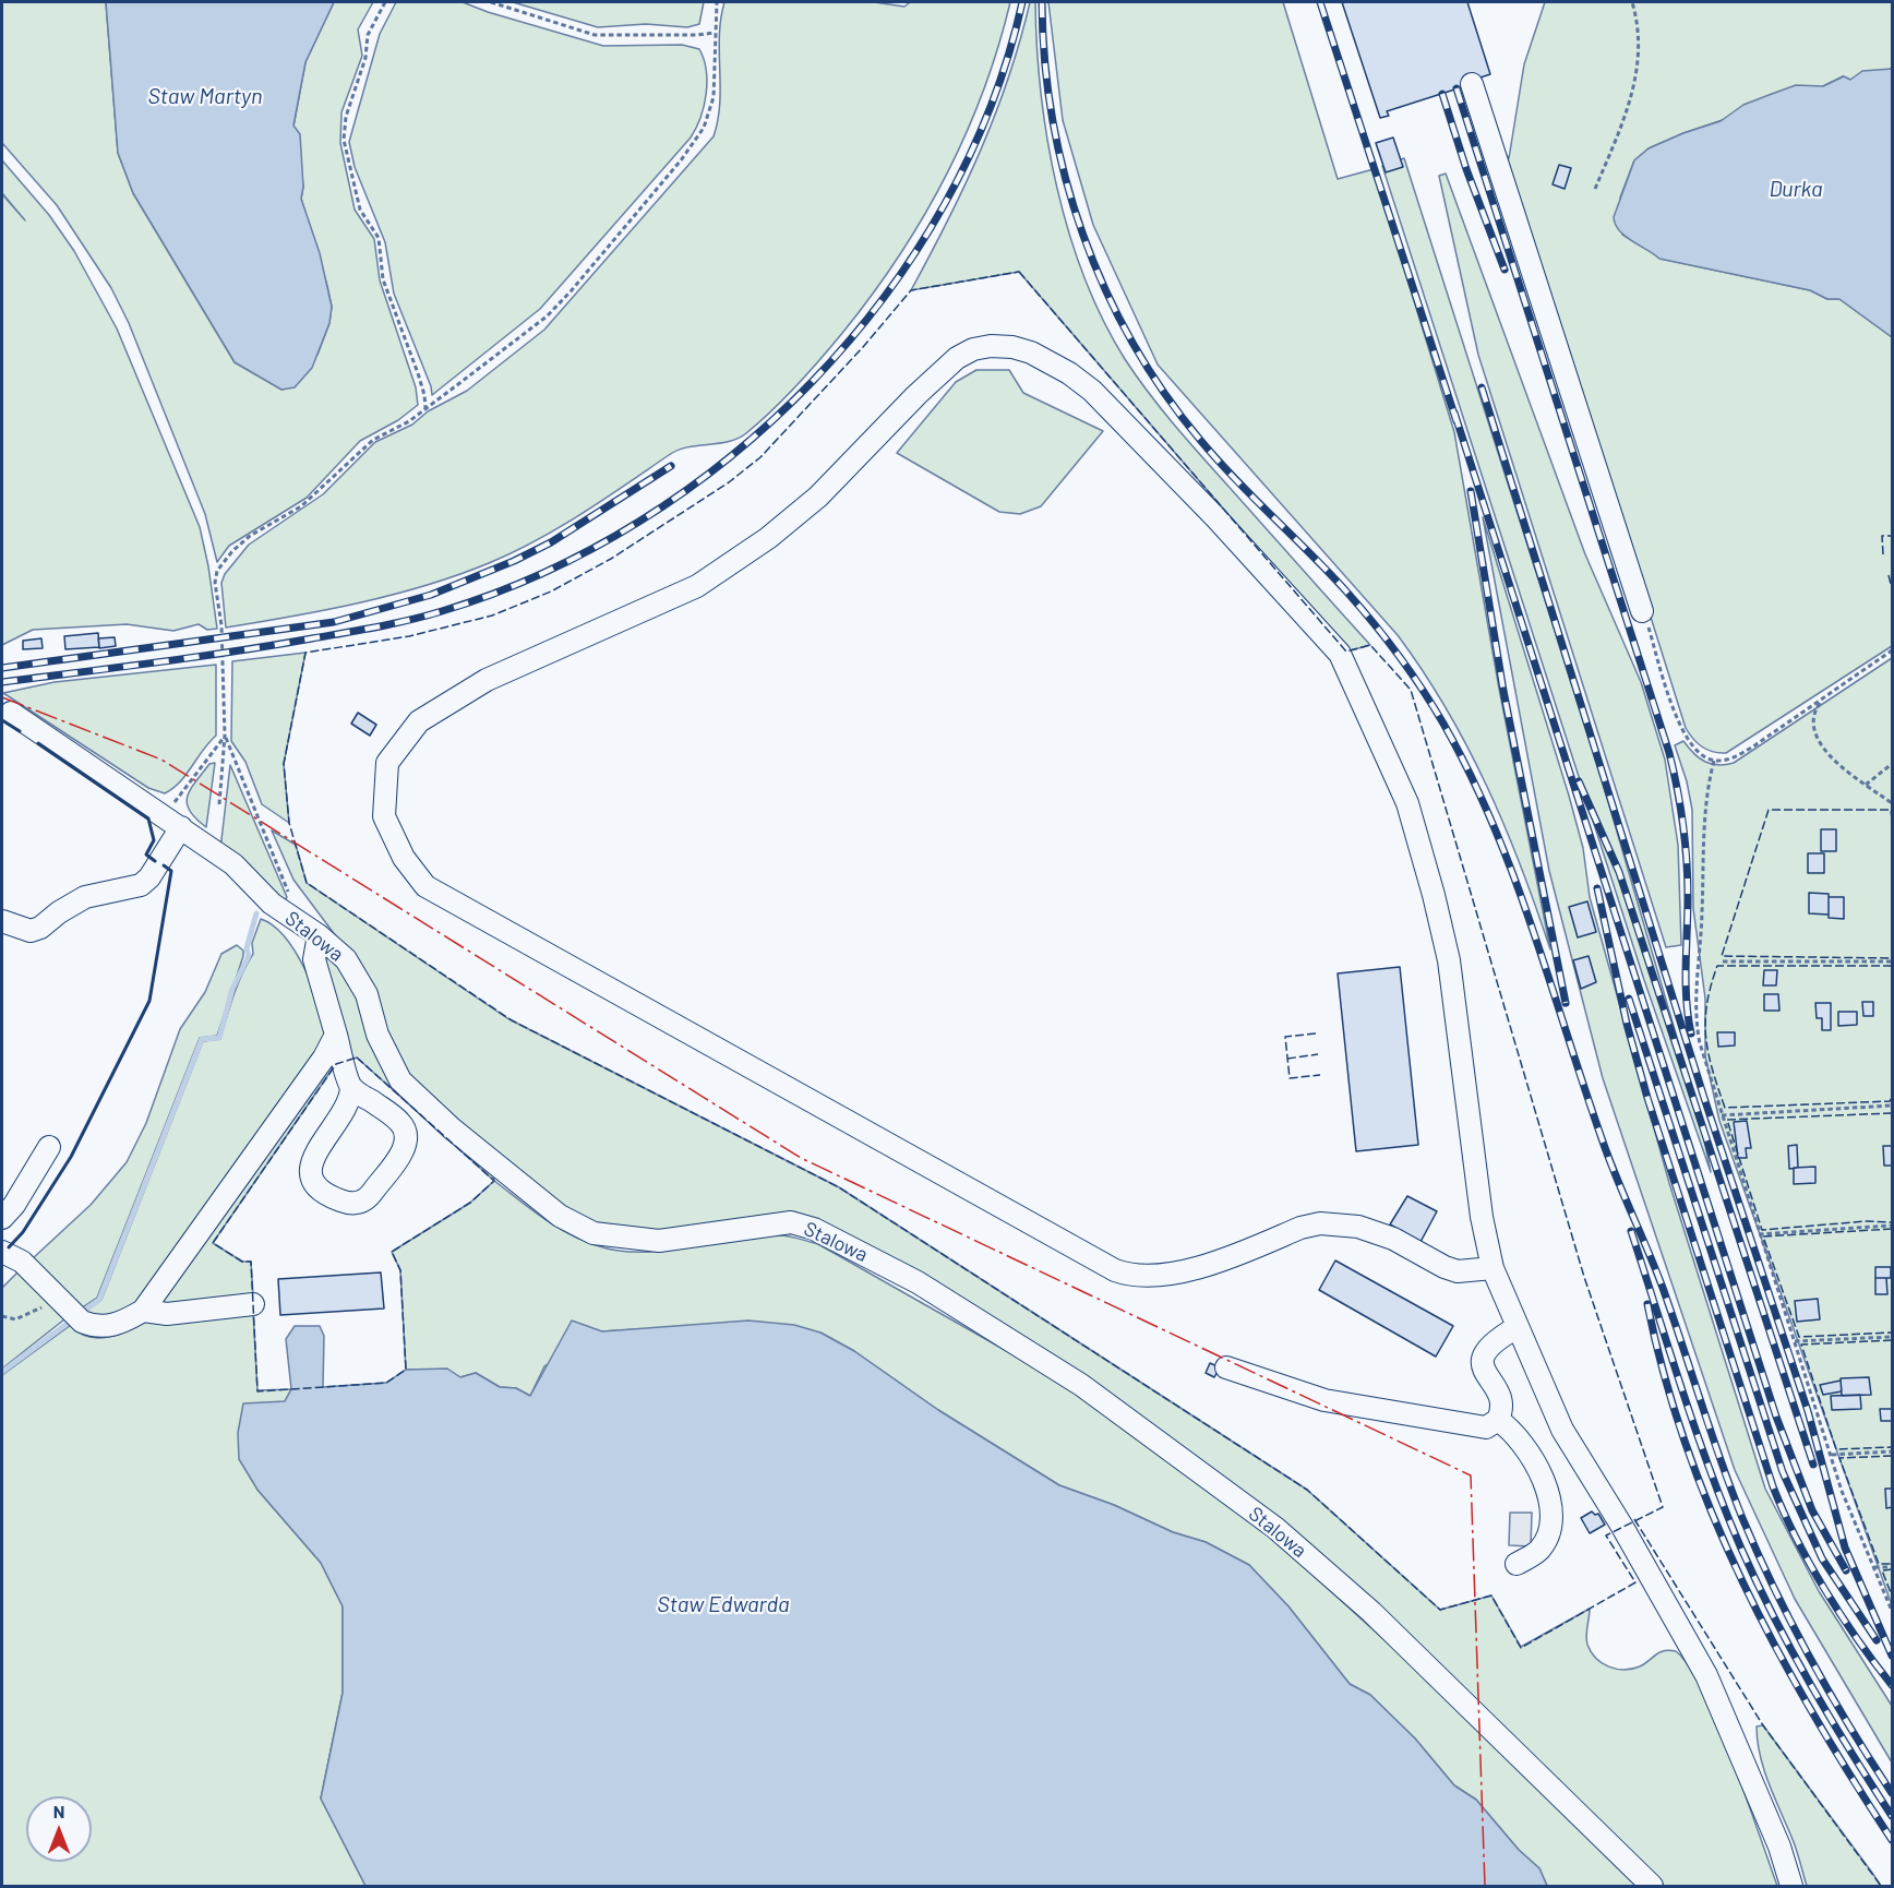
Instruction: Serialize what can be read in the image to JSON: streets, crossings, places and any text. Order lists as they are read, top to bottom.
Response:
{
  "streets": {
    "street": ["Stalowa"]
  },
  "water": ["Staw Martyn", "Durka", "Staw Edwarda"],
  "north": "top"
}
